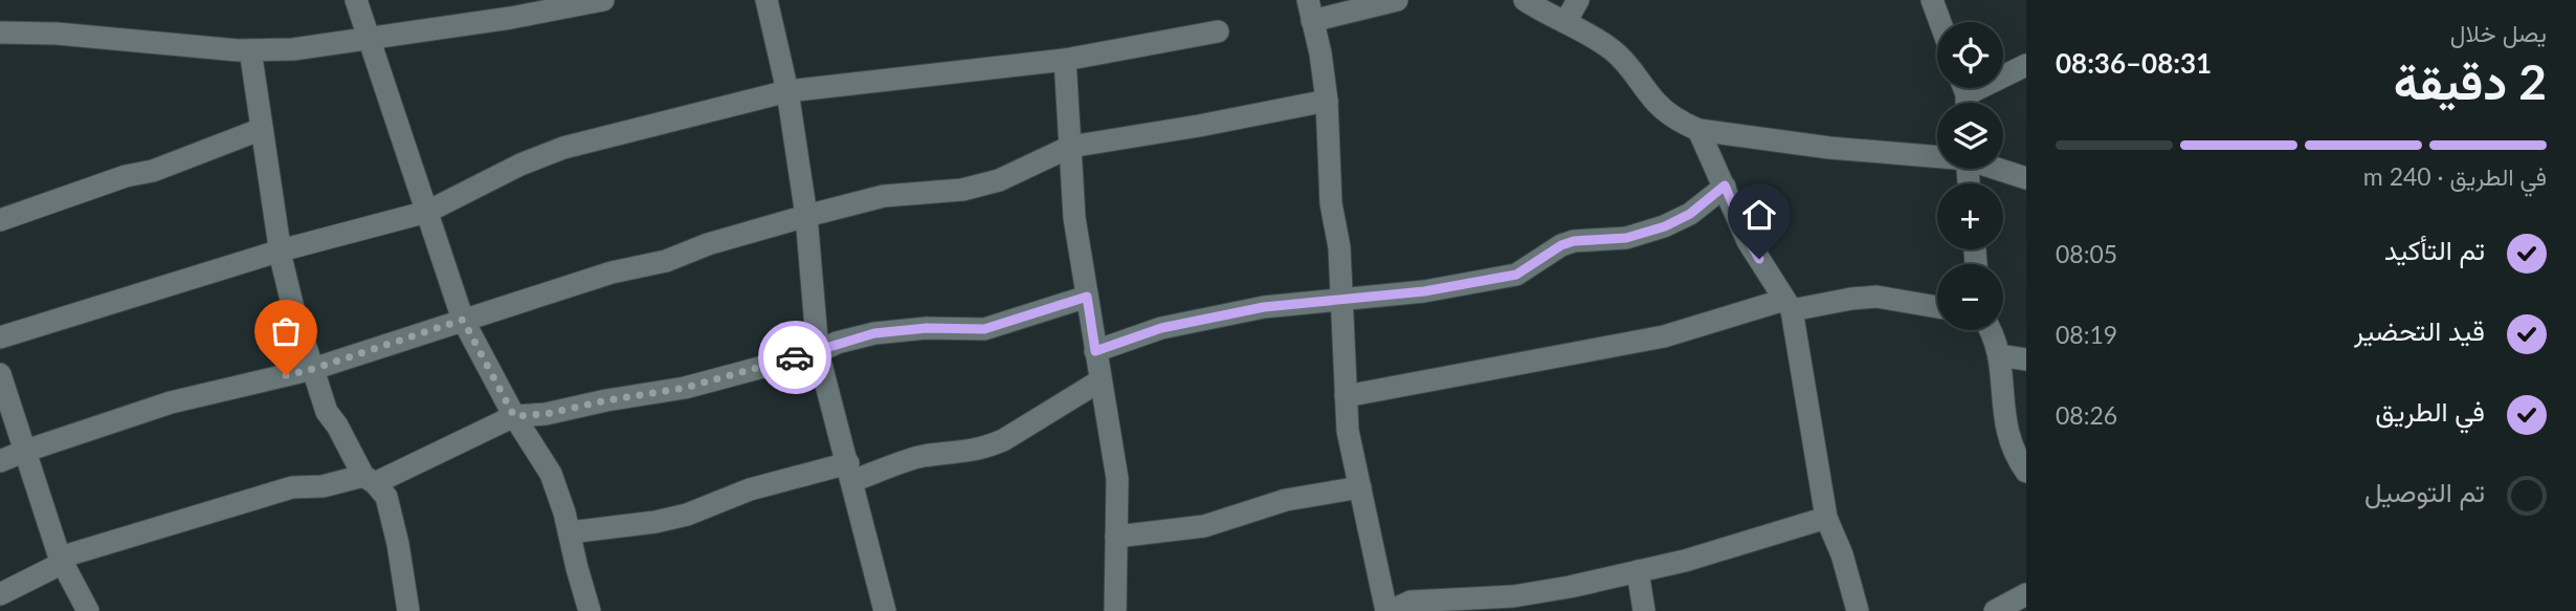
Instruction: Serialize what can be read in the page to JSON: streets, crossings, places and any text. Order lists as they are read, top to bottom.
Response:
{
  "page": {
    "heading": ["2 دقيقة", "يصل خلال", "08:31–08:36"],
    "map_buttons": ["+", "−"],
    "bar": "في الطريق · 240 m",
    "list": [
      ["تم التأكيد", "08:05"],
      ["قيد التحضير", "08:19"],
      ["في الطريق", "08:26"],
      "تم التوصيل"
    ]
  }
}
